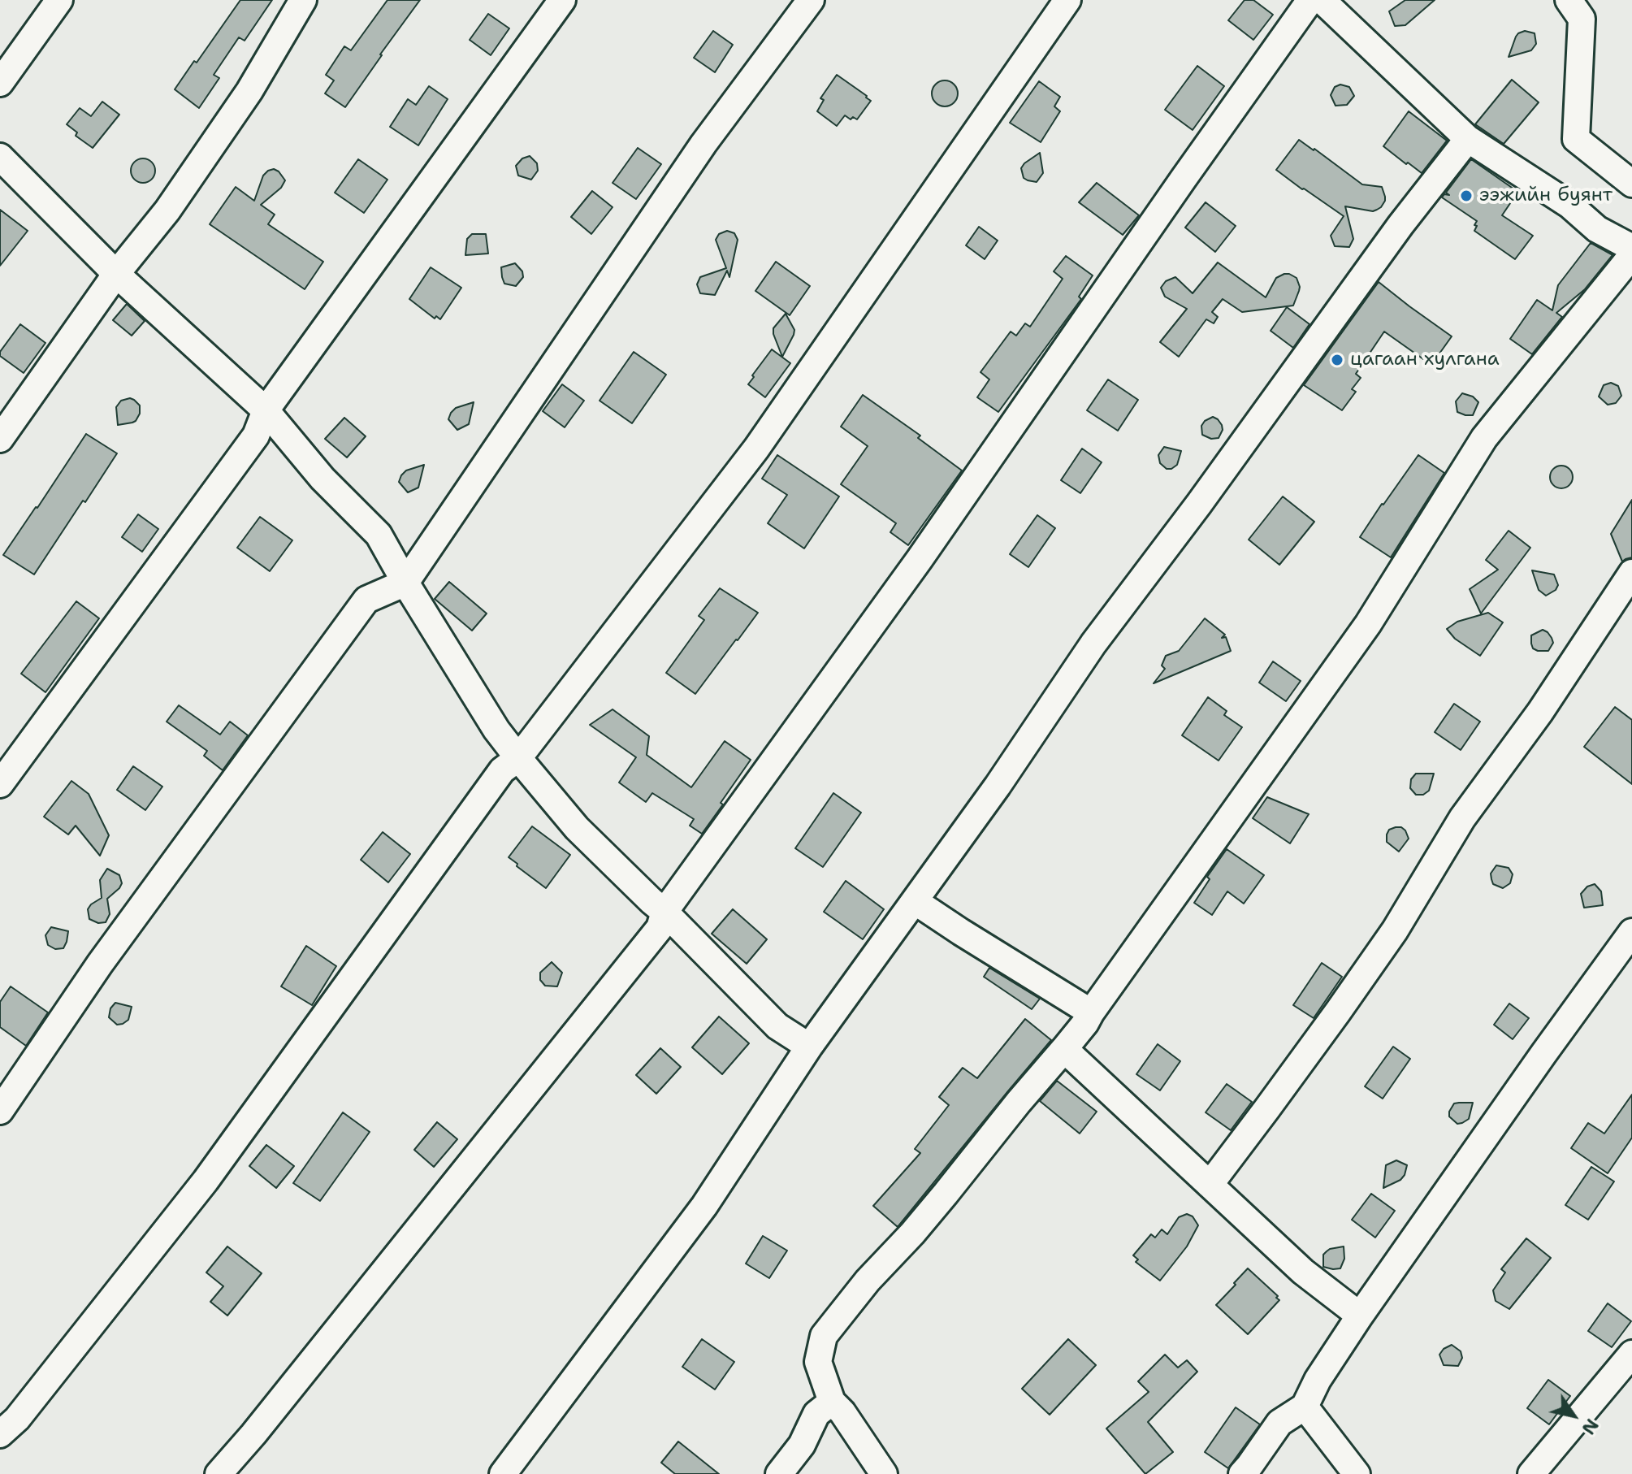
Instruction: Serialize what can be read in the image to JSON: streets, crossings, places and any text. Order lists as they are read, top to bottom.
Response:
{
  "places": ["ээжийн буянт", "цагаан хулгана"],
  "north": "bottom right"
}
